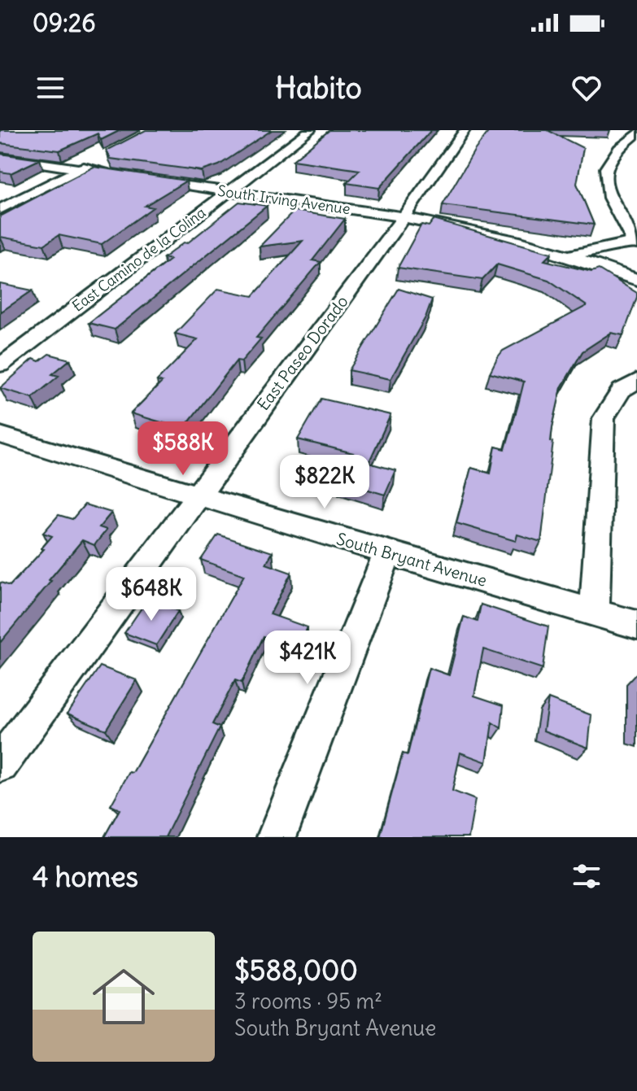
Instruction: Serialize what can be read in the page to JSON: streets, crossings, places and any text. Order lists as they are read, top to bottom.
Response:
{
  "streets": {
    "street": [
      "South Irving Avenue",
      "East Camino de la Colina",
      "East Paseo Dorado",
      "South Bryant Avenue"
    ]
  },
  "crossings": [
    ["South Irving Avenue", "East Camino de la Colina"],
    ["South Irving Avenue", "East Paseo Dorado"],
    ["East Paseo Dorado", "South Bryant Avenue"]
  ],
  "page": {
    "status": "09:26",
    "header": "Habito",
    "price": [
      "$588K",
      "$822K",
      "$648K",
      "$421K"
    ],
    "heading": "4 homes",
    "list": [
      {
        "name": "$588,000",
        "note": "3 rooms · 95 m² · South Bryant Avenue"
      }
    ]
  }
}
